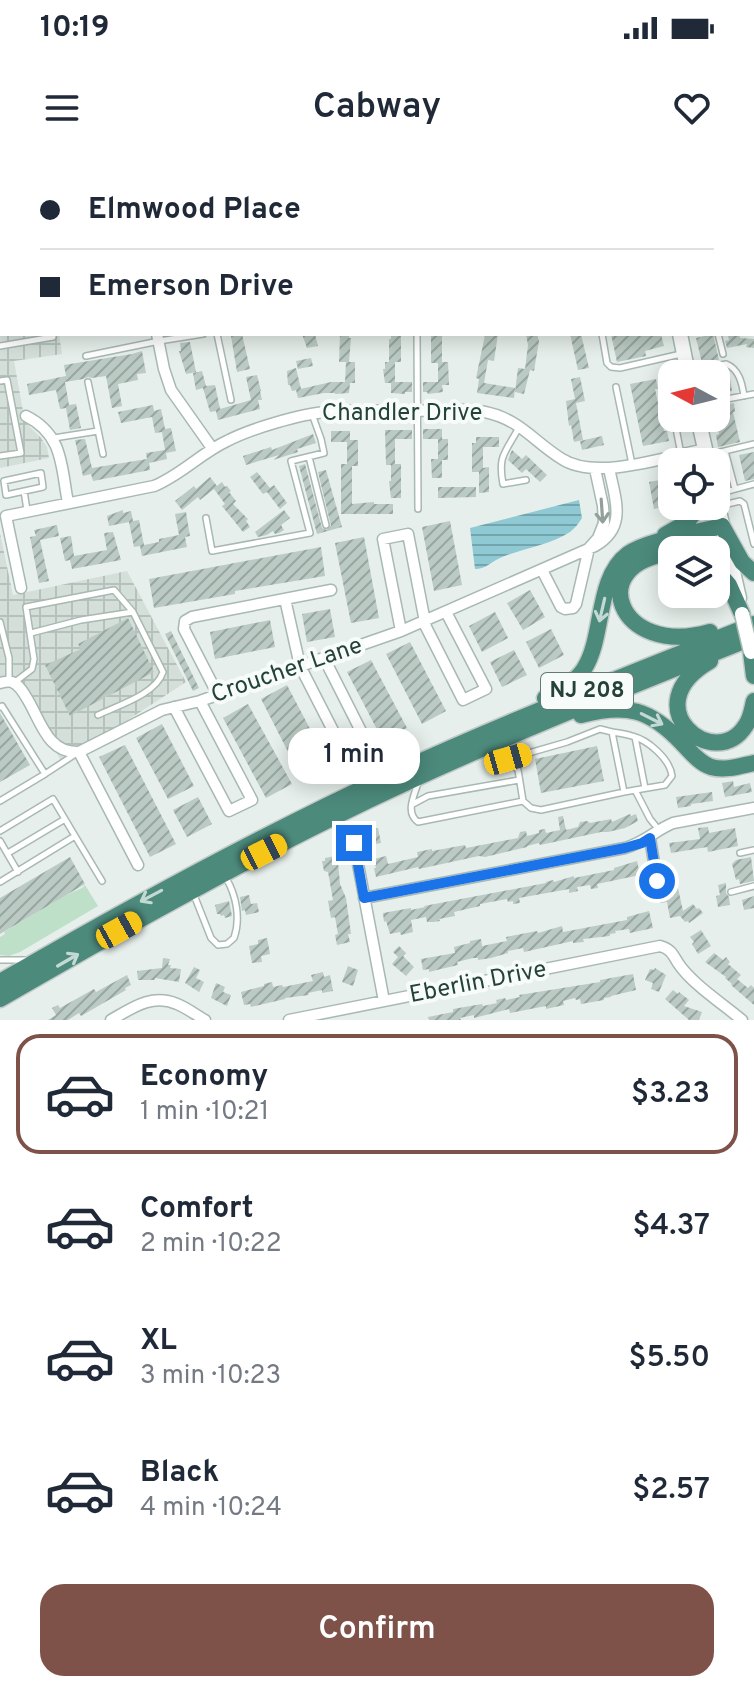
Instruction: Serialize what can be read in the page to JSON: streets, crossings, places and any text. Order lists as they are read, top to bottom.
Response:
{
  "streets": {
    "highway": ["NJ 208"],
    "street": ["Chandler Drive", "Croucher Lane", "Eberlin Drive"]
  },
  "crossings": [
    ["Chandler Drive", "Croucher Lane"]
  ],
  "north": "left",
  "page": {
    "status": "10:19",
    "header": "Cabway",
    "banner": ["Elmwood Place", "Emerson Drive"],
    "bubble": "1 min",
    "list": [
      {
        "name": "Economy",
        "note": "1 min · 10:21",
        "value": "$3.23"
      },
      {
        "name": "Comfort",
        "note": "2 min · 10:22",
        "value": "$4.37"
      },
      {
        "name": "XL",
        "note": "3 min · 10:23",
        "value": "$5.50"
      },
      {
        "name": "Black",
        "note": "4 min · 10:24",
        "value": "$2.57"
      }
    ],
    "buttons": "Confirm"
  }
}
